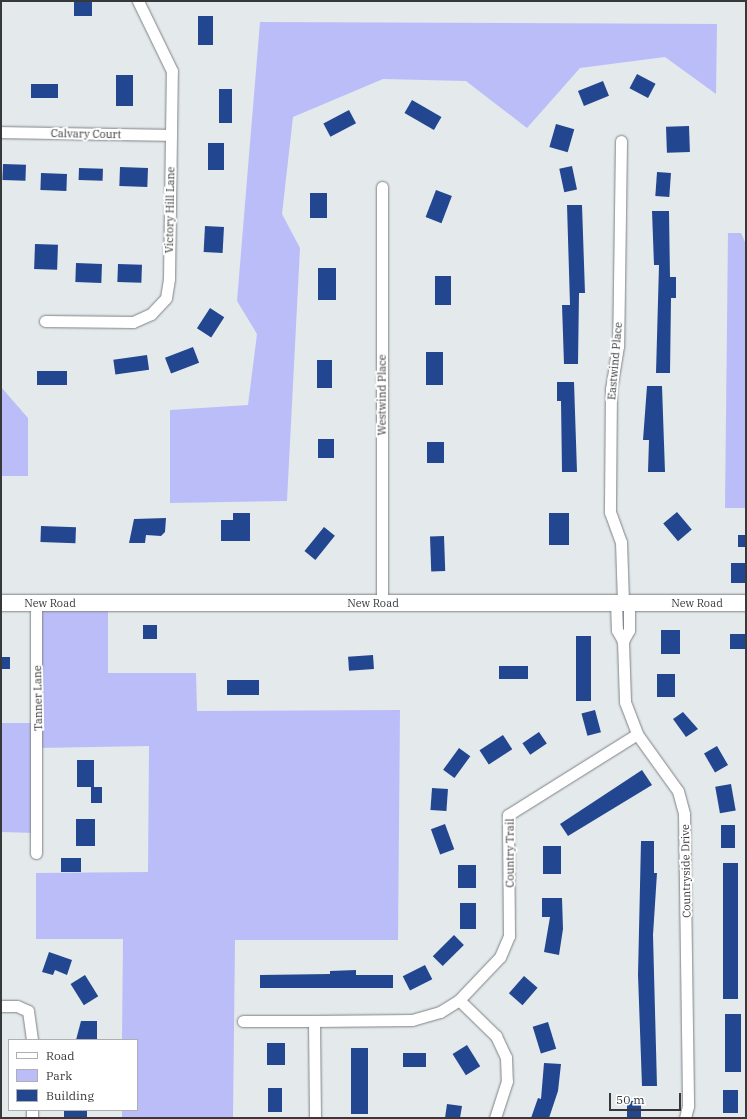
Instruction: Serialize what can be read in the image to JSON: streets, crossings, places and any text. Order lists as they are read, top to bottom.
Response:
{
  "streets": {
    "street": [
      "Calvary Court",
      "Victory Hill Lane",
      "Eastwind Place",
      "Westwind Place",
      "New Road",
      "Tanner Lane",
      "Country Trail",
      "Countryside Drive"
    ]
  },
  "crossings": [
    ["Calvary Court", "Victory Hill Lane"],
    ["Eastwind Place", "New Road"],
    ["Eastwind Place", "Countryside Drive"],
    ["Westwind Place", "New Road"],
    ["New Road", "Tanner Lane"],
    ["New Road", "Countryside Drive"],
    ["Country Trail", "Countryside Drive"]
  ],
  "legend": ["Road", "Park", "Building"],
  "scale_bar": "50 m"
}
